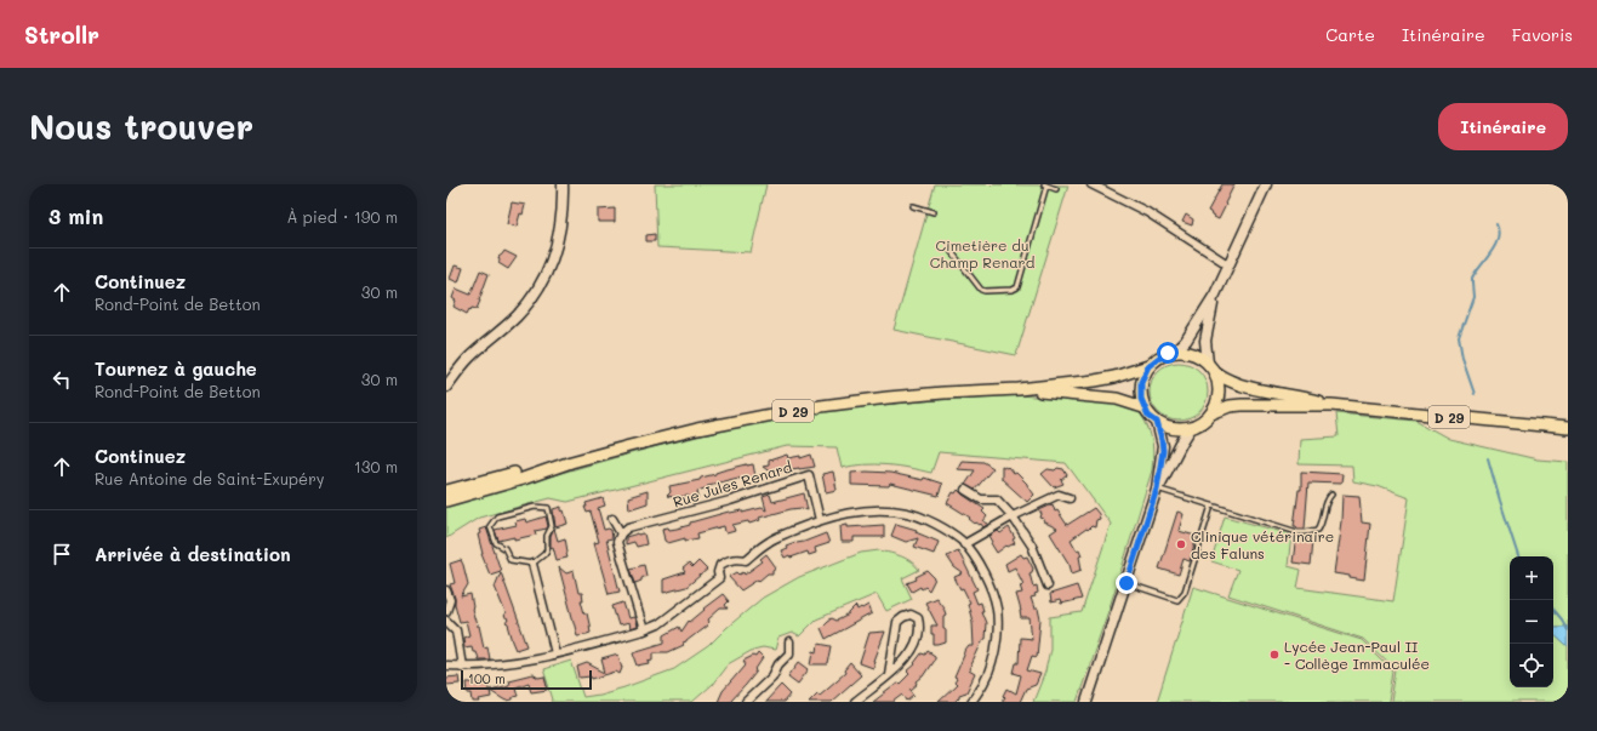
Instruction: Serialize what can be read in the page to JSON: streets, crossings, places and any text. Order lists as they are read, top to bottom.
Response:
{
  "streets": {
    "main road": ["D 29"],
    "street": ["Rue Jules Renard"]
  },
  "parks": ["Cimetière du Champ Renard"],
  "places": ["Clinique vétérinaire des Faluns", "Lycée Jean-Paul II - Collège Immaculée"],
  "scale_bar": "100 m",
  "page": {
    "header": "Strollr",
    "nav": ["Carte", "Itinéraire", "Favoris"],
    "buttons": "Itinéraire",
    "title": "Nous trouver",
    "heading": ["3 min", "À pied · 190 m"],
    "list": [
      ["Continuez", "Rond-Point de Betton", "30 m"],
      ["Tournez à gauche", "Rond-Point de Betton", "30 m"],
      ["Continuez", "Rue Antoine de Saint-Exupéry", "130 m"],
      "Arrivée à destination"
    ],
    "map_buttons": ["+", "−"],
    "scale": "100 m"
  }
}
